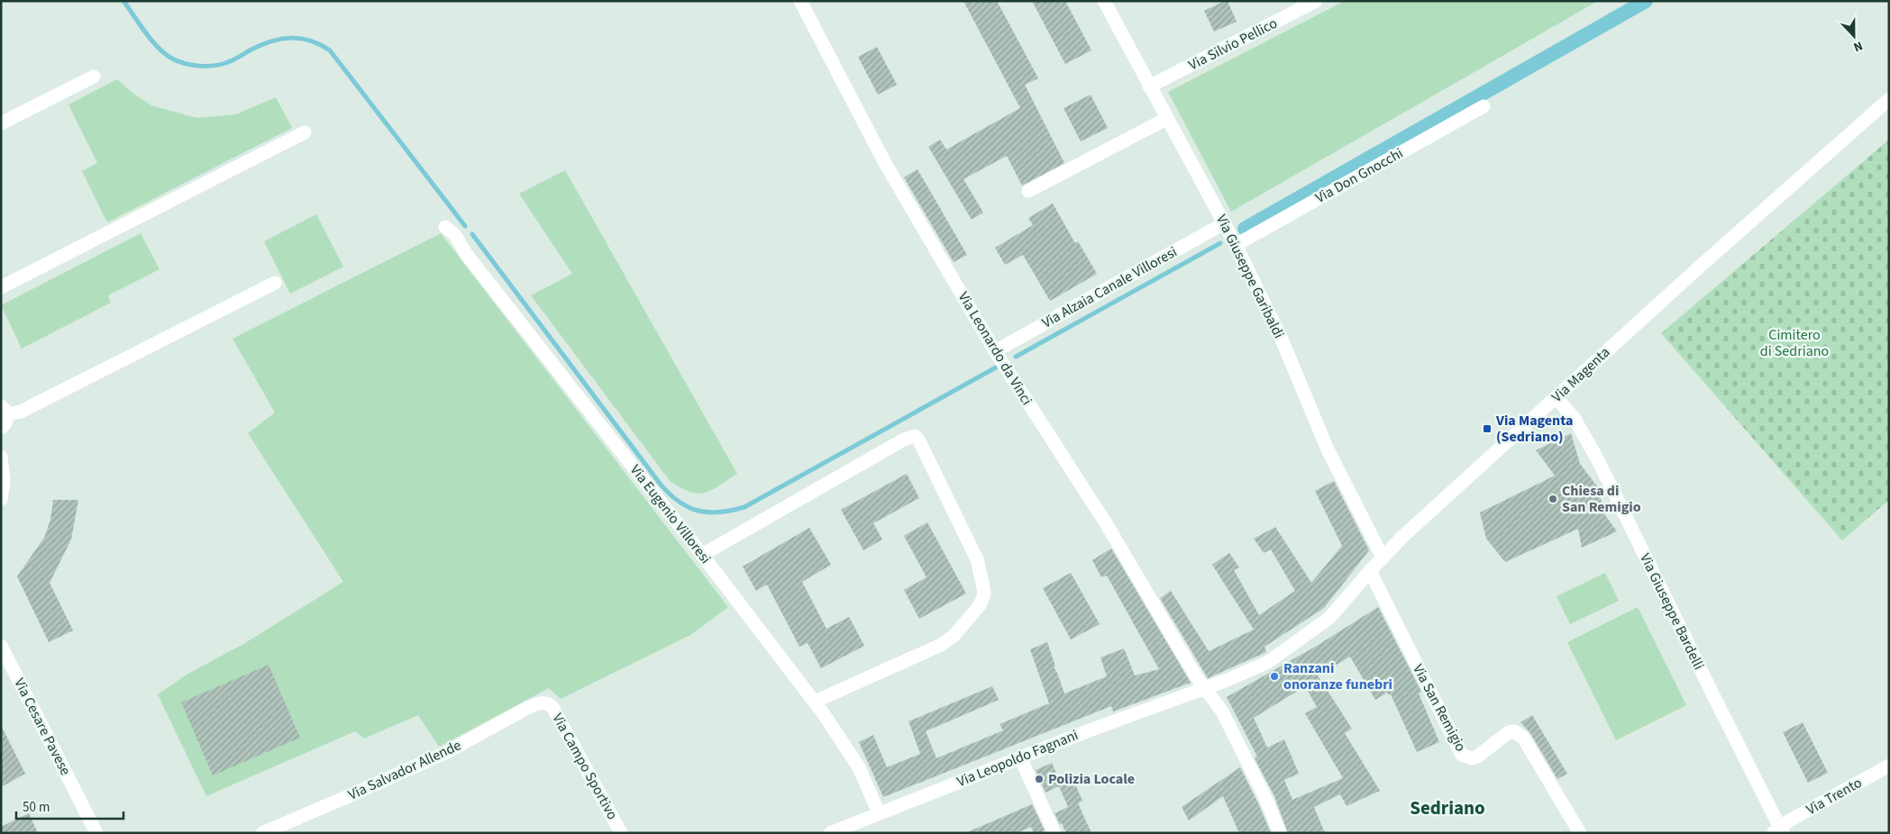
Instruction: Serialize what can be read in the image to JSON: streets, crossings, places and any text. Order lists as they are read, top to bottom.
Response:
{
  "streets": {
    "street": [
      "Via Silvio Pellico",
      "Via Don Gnocchi",
      "Via Giuseppe Garibaldi",
      "Via Alzaia Canale Villoresi",
      "Via Leonardo da Vinci",
      "Via Magenta",
      "Via Eugenio Villoresi",
      "Via Giuseppe Bardelli",
      "Via San Remigio",
      "Via Cesare Pavese",
      "Via Leopoldo Fagnani",
      "Via Campo Sportivo",
      "Via Salvador Allende",
      "Via Trento"
    ]
  },
  "crossings": [
    ["Via Silvio Pellico", "Via Giuseppe Garibaldi"],
    ["Via Don Gnocchi", "Via Giuseppe Garibaldi"],
    ["Via Giuseppe Garibaldi", "Via Alzaia Canale Villoresi"],
    ["Via Giuseppe Garibaldi", "Via Magenta"],
    ["Via Alzaia Canale Villoresi", "Via Leonardo da Vinci"],
    ["Via Leonardo da Vinci", "Via Magenta"],
    ["Via Leonardo da Vinci", "Via Leopoldo Fagnani"],
    ["Via Magenta", "Via Giuseppe Bardelli"],
    ["Via Magenta", "Via San Remigio"],
    ["Via Magenta", "Via Leopoldo Fagnani"],
    ["Via Eugenio Villoresi", "Via Leopoldo Fagnani"],
    ["Via Giuseppe Bardelli", "Via Trento"],
    ["Via Campo Sportivo", "Via Salvador Allende"]
  ],
  "districts": ["Sedriano"],
  "parks": ["Cimitero di Sedriano"],
  "places": {
    "transit": ["Via Magenta (Sedriano)"],
    "other": ["Chiesa di San Remigio", "Ranzani onoranze funebri", "Polizia Locale"]
  },
  "scale_bar": "50 m",
  "north": "bottom"
}
